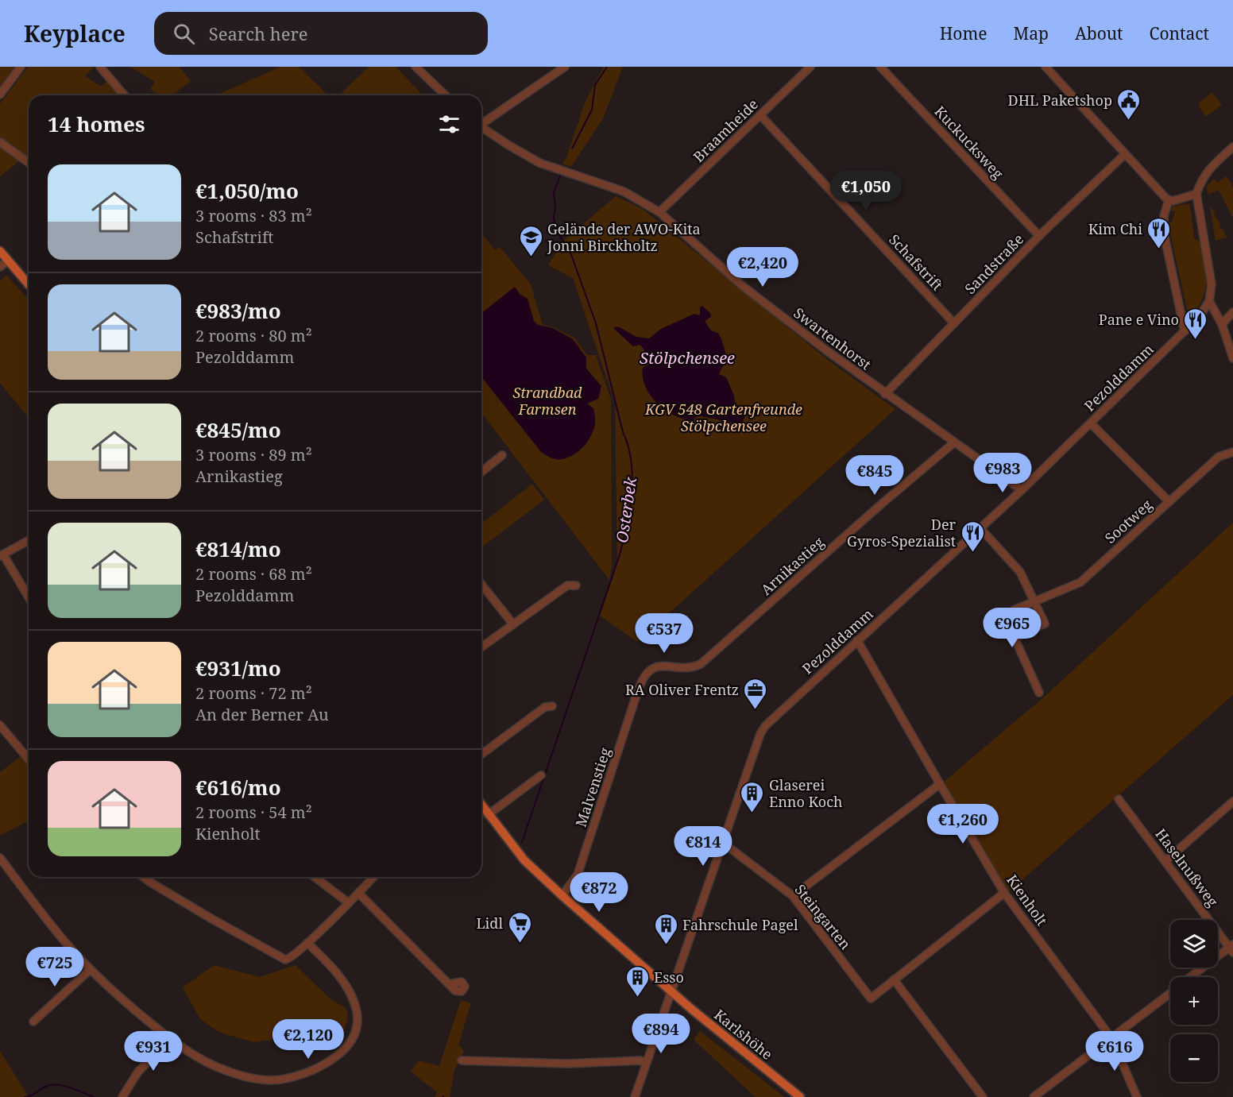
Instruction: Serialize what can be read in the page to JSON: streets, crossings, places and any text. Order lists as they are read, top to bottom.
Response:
{
  "streets": {
    "main road": ["Karlshöhe"],
    "street": [
      "Braamheide",
      "Kuckucksweg",
      "Schafstrift",
      "Sandstraße",
      "Swartenhorst",
      "Pezolddamm",
      "Sootweg",
      "Arnikastieg",
      "Malvenstieg",
      "Haselnußweg",
      "Kienholt",
      "Steingarten"
    ]
  },
  "crossings": [
    ["Braamheide", "Schafstrift"],
    ["Braamheide", "Swartenhorst"],
    ["Kuckucksweg", "Sandstraße"],
    ["Schafstrift", "Sandstraße"],
    ["Sandstraße", "Swartenhorst"],
    ["Swartenhorst", "Pezolddamm"],
    ["Swartenhorst", "Arnikastieg"],
    ["Pezolddamm", "Kienholt"],
    ["Pezolddamm", "Steingarten"],
    ["Pezolddamm", "Karlshöhe"],
    ["Arnikastieg", "Malvenstieg"],
    ["Malvenstieg", "Karlshöhe"]
  ],
  "water": ["Stölpchensee", "Osterbek"],
  "parks": ["Strandbad Farmsen", "KGV 548 Gartenfreunde Stölpchensee"],
  "places": {
    "public building": ["DHL Paketshop"],
    "restaurant": ["Kim Chi", "Pane e Vino", "Der Gyros-Spezialist"],
    "school or university": ["Gelände der AWO-Kita Jonni Birckholtz"],
    "office": ["RA Oliver Frentz"],
    "building": ["Glaserei Enno Koch", "Fahrschule Pagel", "Esso"],
    "supermarket": ["Lidl"]
  },
  "page": {
    "header": "Keyplace",
    "search": "Search here",
    "nav": [
      "Home",
      "Map",
      "About",
      "Contact"
    ],
    "heading": "14 homes",
    "list": [
      {
        "name": "€1,050/mo",
        "note": "3 rooms · 83 m² · Schafstrift"
      },
      {
        "name": "€983/mo",
        "note": "2 rooms · 80 m² · Pezolddamm"
      },
      {
        "name": "€845/mo",
        "note": "3 rooms · 89 m² · Arnikastieg"
      },
      {
        "name": "€814/mo",
        "note": "2 rooms · 68 m² · Pezolddamm"
      },
      {
        "name": "€931/mo",
        "note": "2 rooms · 72 m² · An der Berner Au"
      },
      {
        "name": "€616/mo",
        "note": "2 rooms · 54 m² · Kienholt"
      }
    ],
    "price": [
      "€1,050",
      "€2,420",
      "€983",
      "€845",
      "€965",
      "€537",
      "€1,260",
      "€814",
      "€872",
      "€725",
      "€894",
      "€2,120",
      "€931",
      "€616"
    ],
    "map_buttons": ["+", "−"]
  }
}
